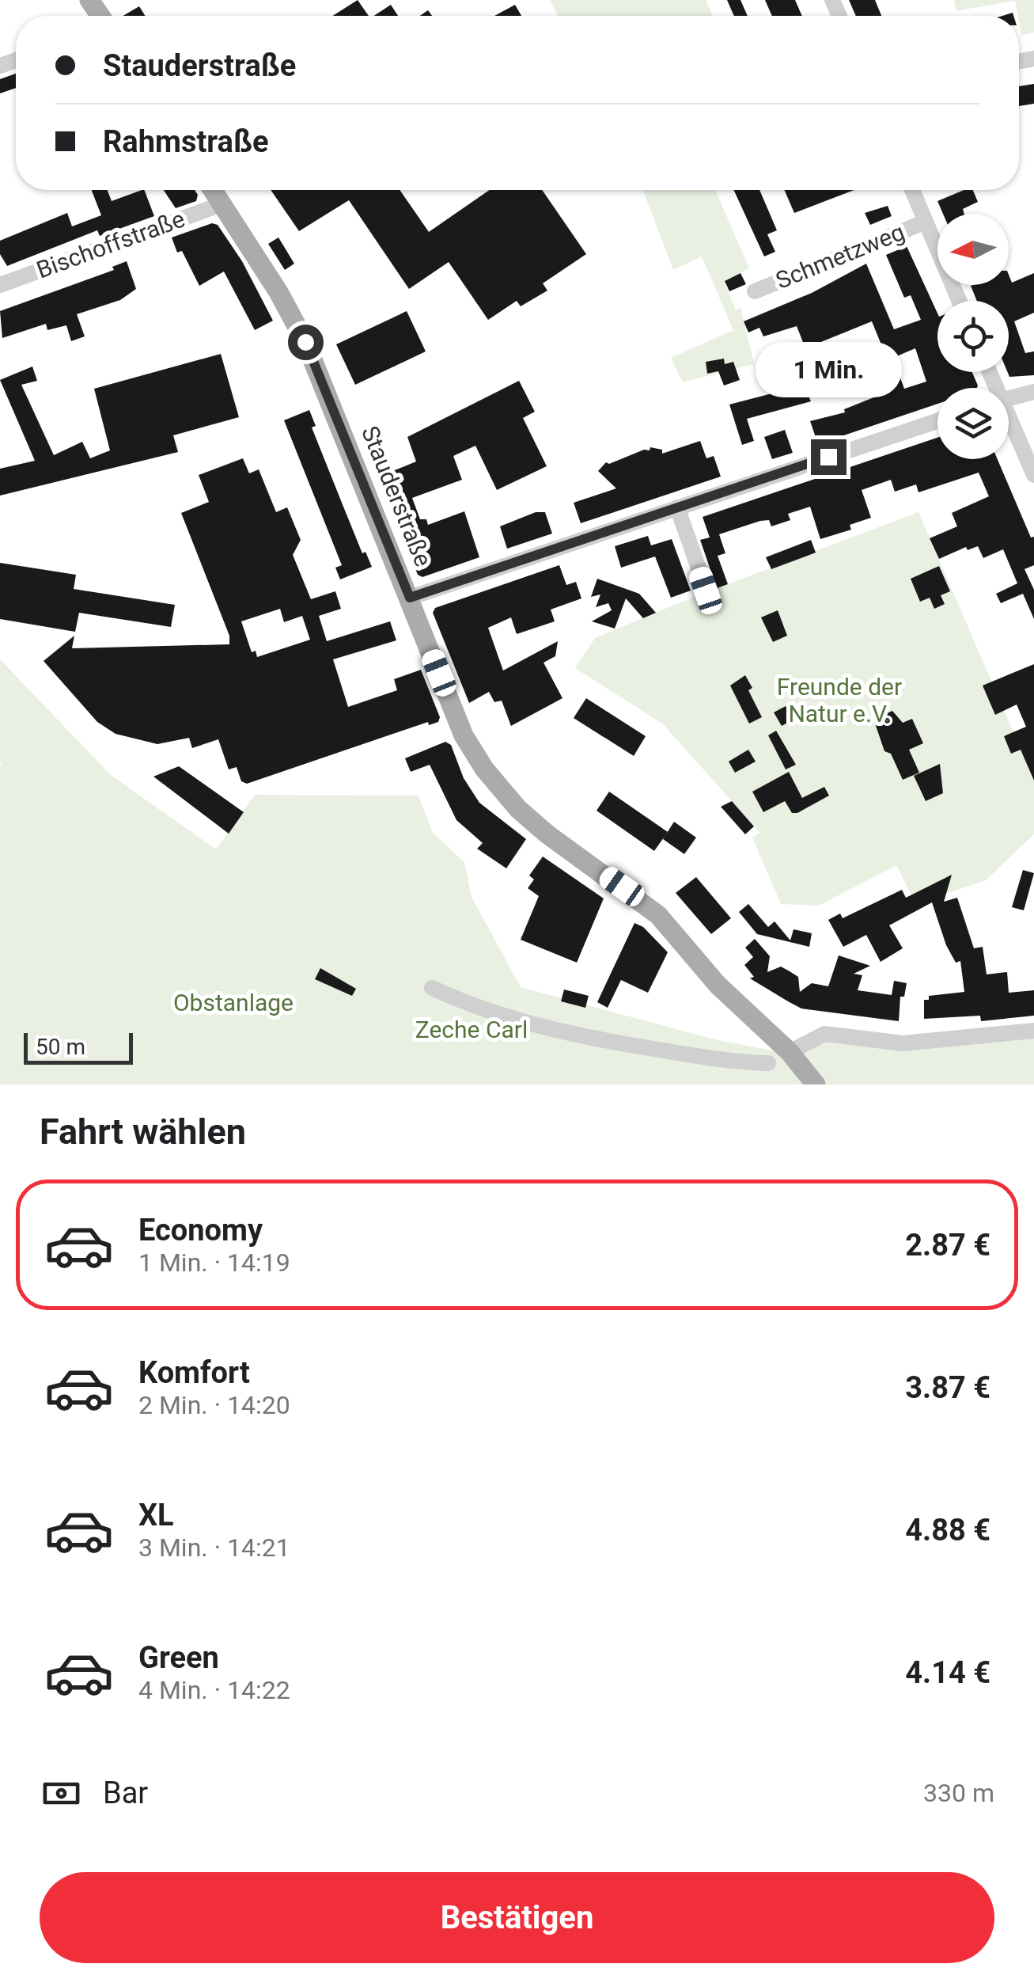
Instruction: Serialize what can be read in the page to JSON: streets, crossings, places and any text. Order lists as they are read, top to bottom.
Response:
{
  "streets": {
    "main road": ["Stauderstraße"],
    "street": ["Bischoffstraße", "Schmetzweg"]
  },
  "crossings": [
    ["Bischoffstraße", "Stauderstraße"]
  ],
  "parks": ["Freunde der Natur e.V.", "Obstanlage", "Zeche Carl"],
  "scale_bar": "50 m",
  "north": "left",
  "page": {
    "banner": ["Stauderstraße", "Rahmstraße"],
    "bubble": "1 Min.",
    "scale": "50 m",
    "heading": "Fahrt wählen",
    "list": [
      {
        "name": "Economy",
        "note": "1 Min. · 14:19",
        "value": "2.87 €"
      },
      {
        "name": "Komfort",
        "note": "2 Min. · 14:20",
        "value": "3.87 €"
      },
      {
        "name": "XL",
        "note": "3 Min. · 14:21",
        "value": "4.88 €"
      },
      {
        "name": "Green",
        "note": "4 Min. · 14:22",
        "value": "4.14 €"
      }
    ],
    "pay": ["Bar", "330 m"],
    "buttons": "Bestätigen"
  }
}
